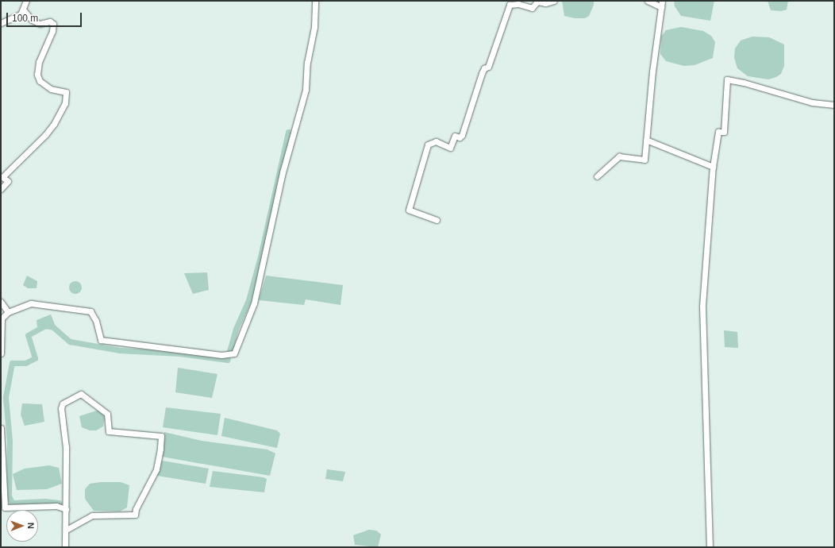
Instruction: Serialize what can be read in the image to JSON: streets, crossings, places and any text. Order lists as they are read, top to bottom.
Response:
{
  "scale_bar": "100 m",
  "north": "right"
}
